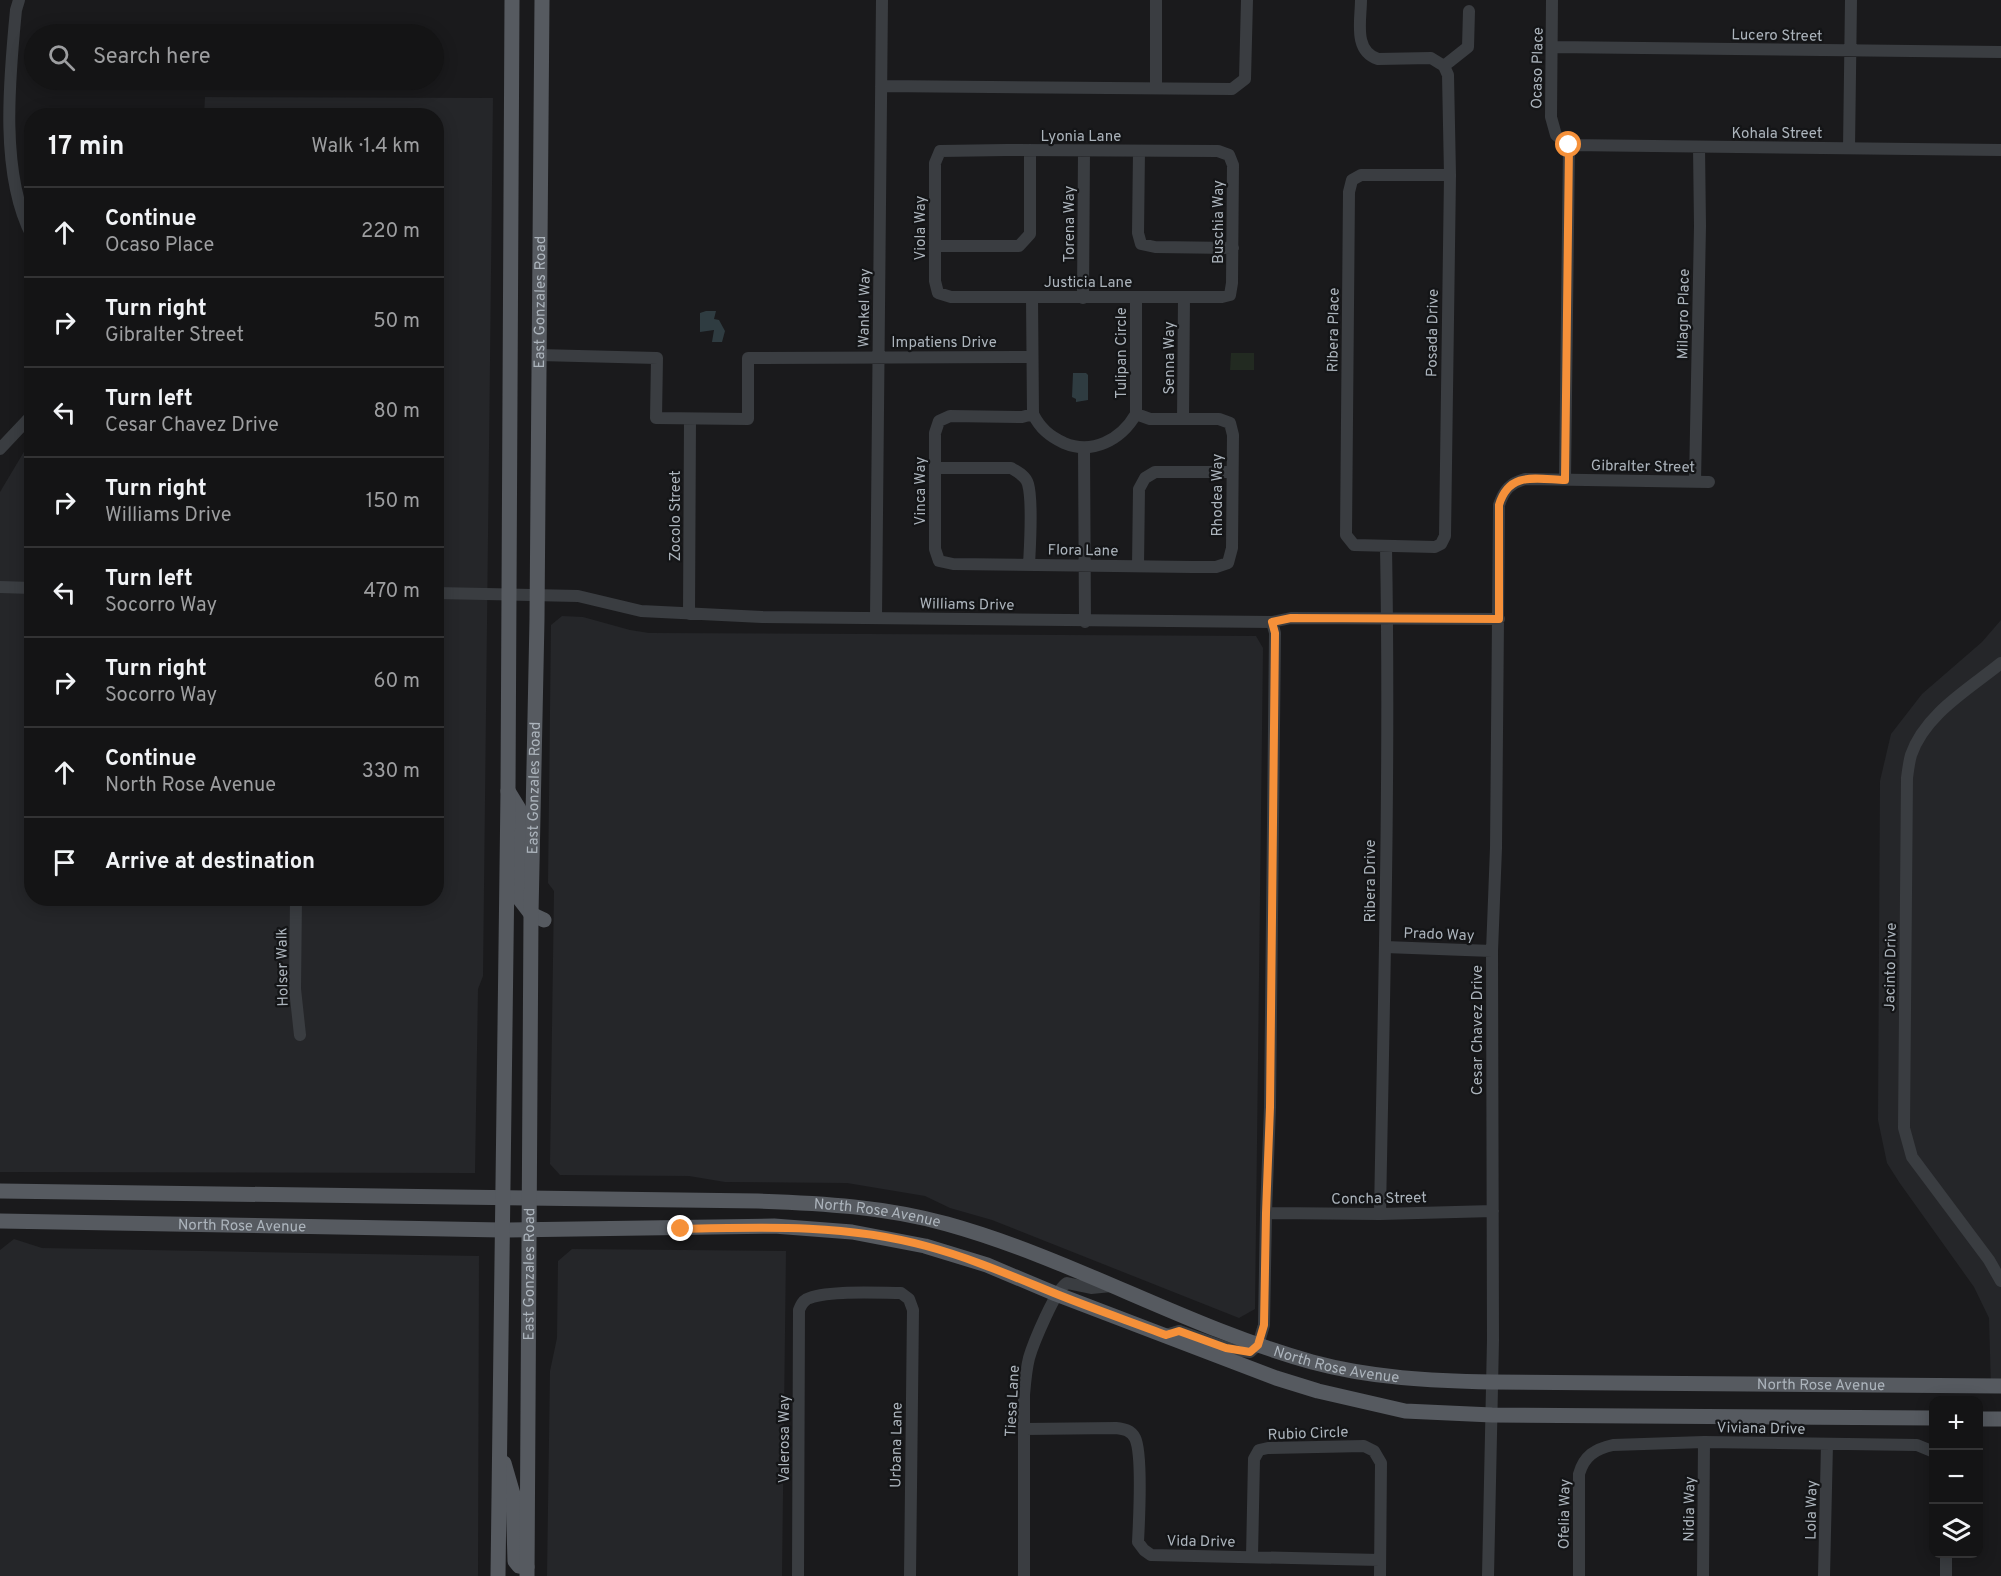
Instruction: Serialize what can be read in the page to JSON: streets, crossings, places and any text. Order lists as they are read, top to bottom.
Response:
{
  "streets": {
    "main road": ["East Gonzales Road", "North Rose Avenue"],
    "street": [
      "Lucero Street",
      "Ocaso Place",
      "Kohala Street",
      "Lyonia Lane",
      "Buschia Way",
      "Torena Way",
      "Viola Way",
      "Justicia Lane",
      "Wankel Way",
      "Milagro Place",
      "Ribera Place",
      "Posada Drive",
      "Impatiens Drive",
      "Tulipan Circle",
      "Senna Way",
      "Gibralter Street",
      "Vinca Way",
      "Rhodea Way",
      "Zocolo Street",
      "Flora Lane",
      "Williams Drive",
      "Ribera Drive",
      "Prado Way",
      "Holser Walk",
      "Jacinto Drive",
      "Cesar Chavez Drive",
      "Concha Street",
      "Tiesa Lane",
      "Viviana Drive",
      "Rubio Circle",
      "Valerosa Way",
      "Urbana Lane",
      "Nidia Way",
      "Lola Way",
      "Ofelia Way",
      "Vida Drive"
    ]
  },
  "crossings": [
    ["Lucero Street", "Ocaso Place"],
    ["Ocaso Place", "Kohala Street"],
    ["Kohala Street", "Milagro Place"],
    ["Lyonia Lane", "Buschia Way"],
    ["Lyonia Lane", "Torena Way"],
    ["Lyonia Lane", "Viola Way"],
    ["Buschia Way", "Justicia Lane"],
    ["Torena Way", "Justicia Lane"],
    ["Viola Way", "Justicia Lane"],
    ["Justicia Lane", "Tulipan Circle"],
    ["Justicia Lane", "Senna Way"],
    ["East Gonzales Road", "Williams Drive"],
    ["East Gonzales Road", "North Rose Avenue"],
    ["Wankel Way", "Impatiens Drive"],
    ["Wankel Way", "Williams Drive"],
    ["Milagro Place", "Gibralter Street"],
    ["Ribera Place", "Posada Drive"],
    ["Ribera Place", "Ribera Drive"],
    ["Posada Drive", "Ribera Drive"],
    ["Impatiens Drive", "Zocolo Street"],
    ["Senna Way", "Rhodea Way"],
    ["Gibralter Street", "Cesar Chavez Drive"],
    ["Vinca Way", "Flora Lane"],
    ["Rhodea Way", "Flora Lane"],
    ["Zocolo Street", "Williams Drive"],
    ["Williams Drive", "Ribera Drive"],
    ["Williams Drive", "Cesar Chavez Drive"],
    ["Ribera Drive", "Prado Way"],
    ["Ribera Drive", "Concha Street"],
    ["Prado Way", "Cesar Chavez Drive"],
    ["Cesar Chavez Drive", "Concha Street"],
    ["Cesar Chavez Drive", "North Rose Avenue"],
    ["North Rose Avenue", "Tiesa Lane"],
    ["Tiesa Lane", "Vida Drive"],
    ["Viviana Drive", "Nidia Way"],
    ["Viviana Drive", "Lola Way"],
    ["Viviana Drive", "Ofelia Way"],
    ["Rubio Circle", "Vida Drive"],
    ["Valerosa Way", "Urbana Lane"]
  ],
  "page": {
    "search": "Search here",
    "heading": ["17 min", "Walk · 1.4 km"],
    "list": [
      ["Continue", "Ocaso Place", "220 m"],
      ["Turn right", "Gibralter Street", "50 m"],
      ["Turn left", "Cesar Chavez Drive", "80 m"],
      ["Turn right", "Williams Drive", "150 m"],
      ["Turn left", "Socorro Way", "470 m"],
      ["Turn right", "Socorro Way", "60 m"],
      ["Continue", "North Rose Avenue", "330 m"],
      "Arrive at destination"
    ],
    "map_buttons": ["+", "−"]
  }
}
